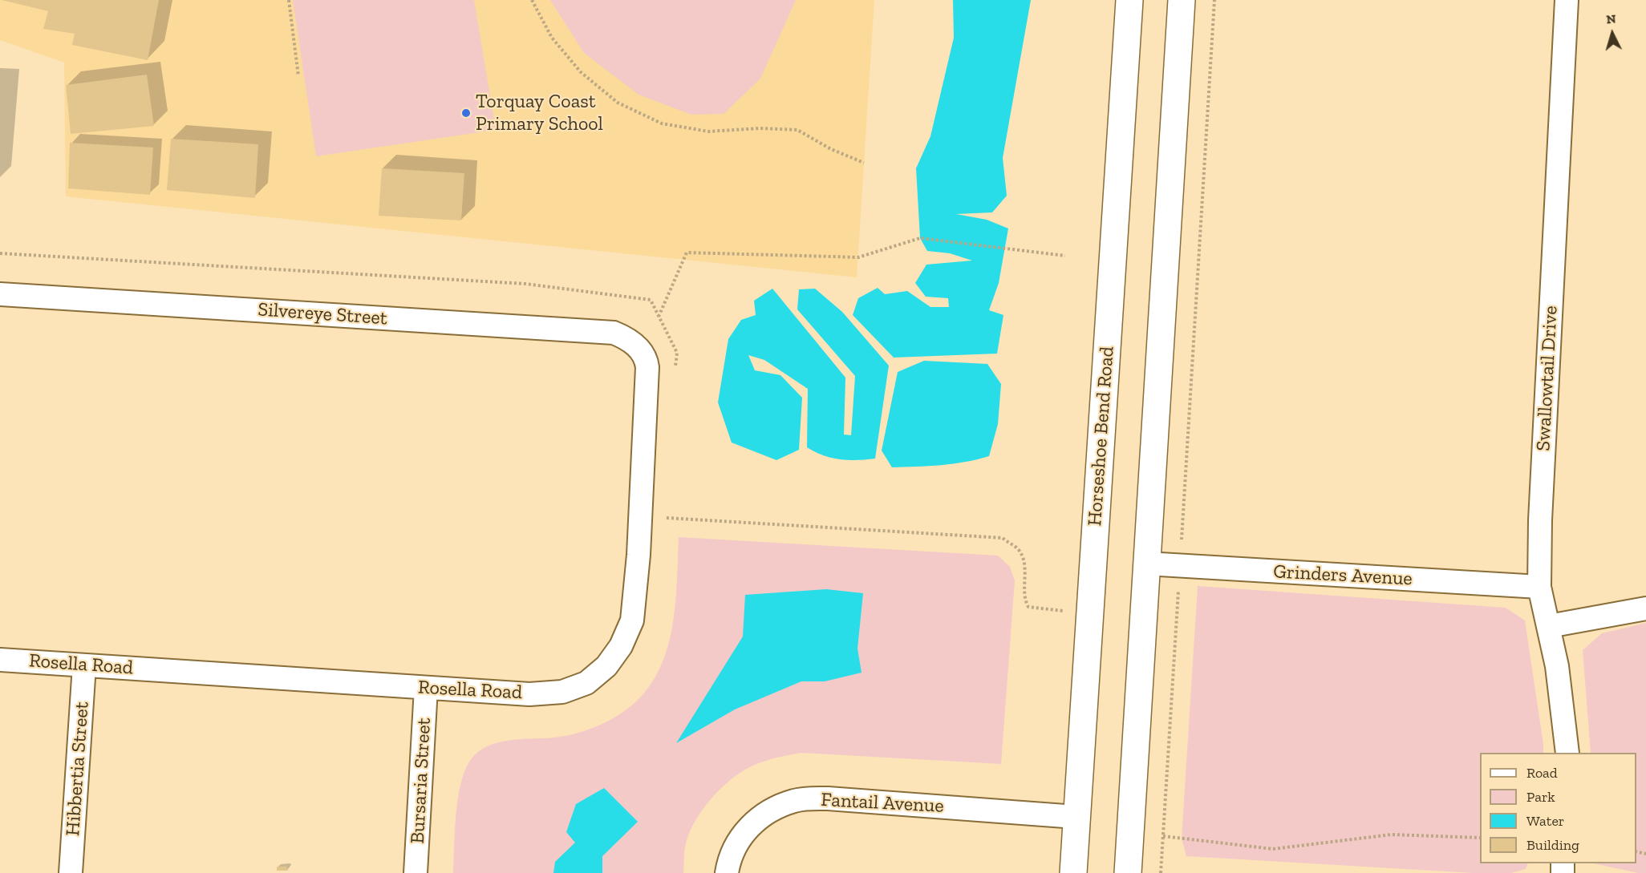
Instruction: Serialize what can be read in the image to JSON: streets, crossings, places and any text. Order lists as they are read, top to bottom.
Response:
{
  "streets": {
    "street": [
      "Silvereye Street",
      "Swallowtail Drive",
      "Horseshoe Bend Road",
      "Grinders Avenue",
      "Rosella Road",
      "Hibbertia Street",
      "Bursaria Street",
      "Fantail Avenue"
    ]
  },
  "crossings": [
    ["Silvereye Street", "Rosella Road"],
    ["Swallowtail Drive", "Grinders Avenue"],
    ["Horseshoe Bend Road", "Fantail Avenue"],
    ["Rosella Road", "Hibbertia Street"],
    ["Rosella Road", "Bursaria Street"]
  ],
  "places": ["Torquay Coast Primary School"],
  "legend": [
    "Road",
    "Park",
    "Water",
    "Building"
  ],
  "north": "top"
}
